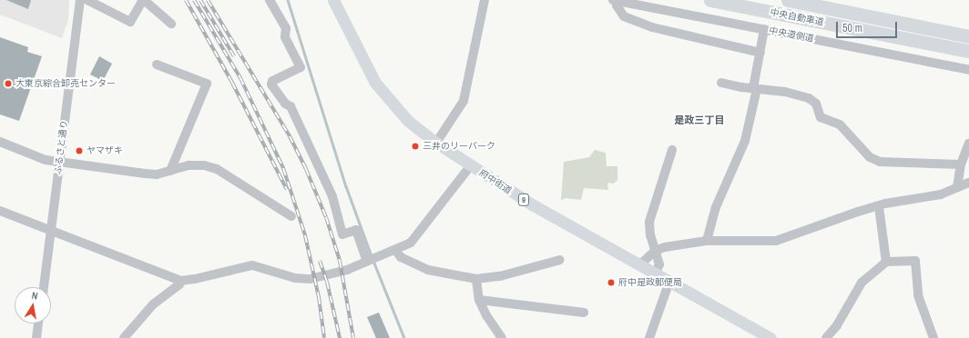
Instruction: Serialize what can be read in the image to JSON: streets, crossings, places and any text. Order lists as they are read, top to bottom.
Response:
{
  "streets": {
    "highway": ["中央自動車道"],
    "main road": ["府中街道", "9"],
    "street": ["中央道側道", "ふるさと通り"]
  },
  "districts": ["是政三丁目"],
  "places": [
    "大東京綜合卸売センター",
    "三井のリーパーク",
    "ヤマザキ",
    "府中是政郵便局"
  ],
  "scale_bar": "50 m",
  "north": "top"
}
